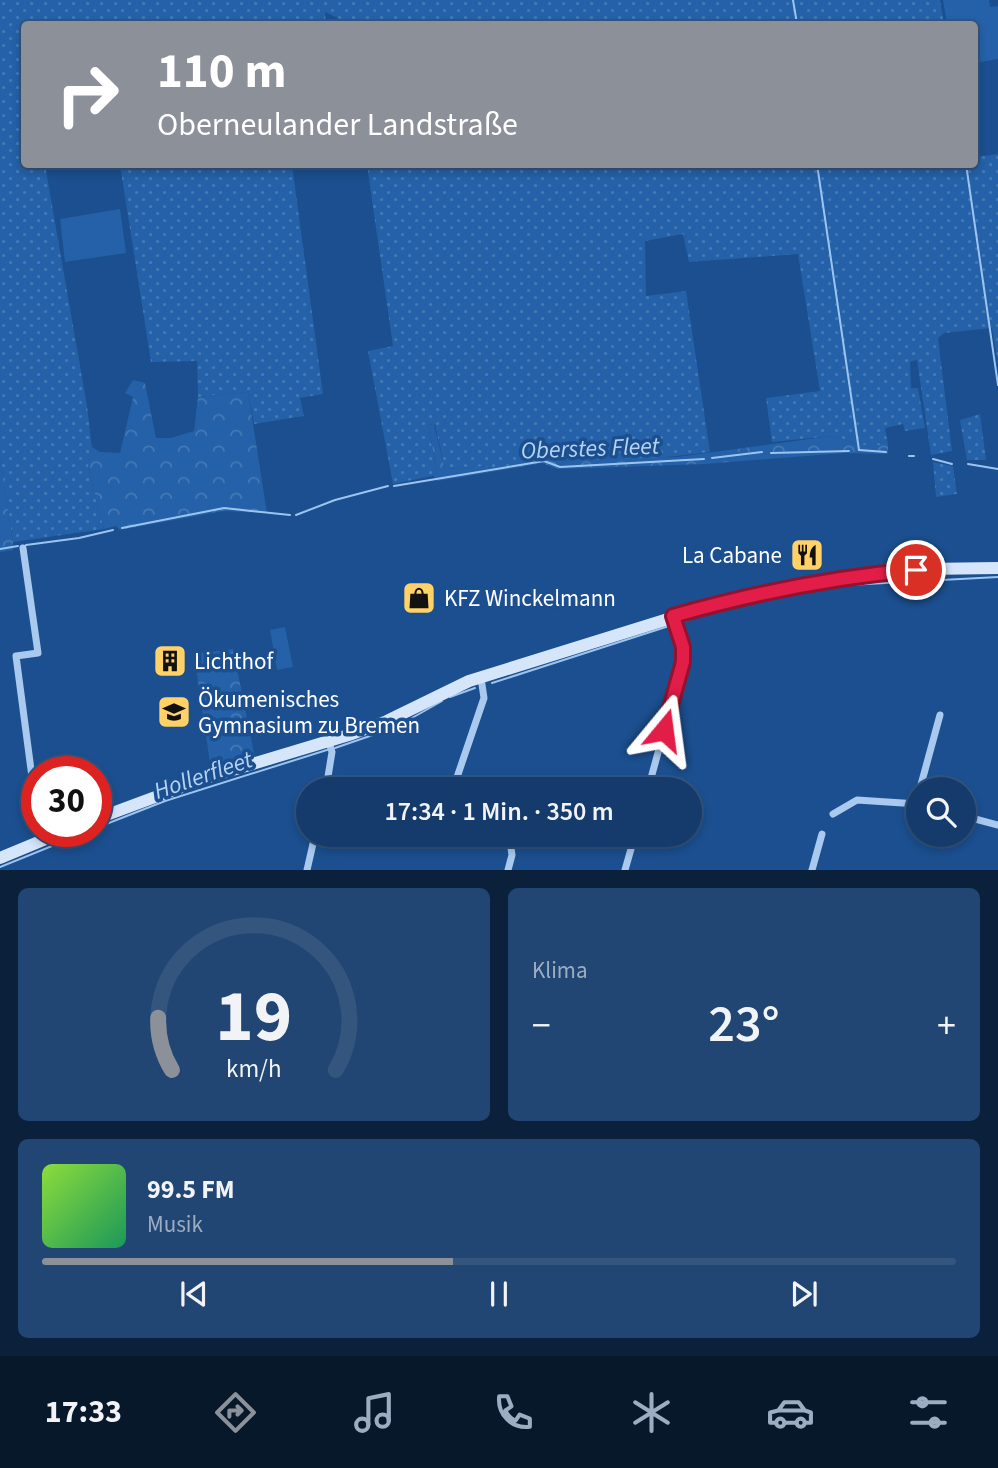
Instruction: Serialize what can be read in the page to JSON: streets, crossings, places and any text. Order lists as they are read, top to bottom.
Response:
{
  "water": ["Oberstes Fleet", "Hollerfleet"],
  "places": {
    "restaurant": ["La Cabane"],
    "shop": ["KFZ Winckelmann"],
    "building": ["Lichthof"],
    "school or university": ["Ökumenisches Gymnasium zu Bremen"]
  },
  "page": {
    "turn": ["110 m", "Oberneulander Landstraße"],
    "limit": "30",
    "trip": "17:34 · 1 Min. · 350 m",
    "tile": "Klima",
    "heat": ["−", "23°", "+"],
    "song": ["99.5 FM", "Musik"],
    "tabs": "17:33",
    "gauge": ["19", "km/h"]
  }
}
